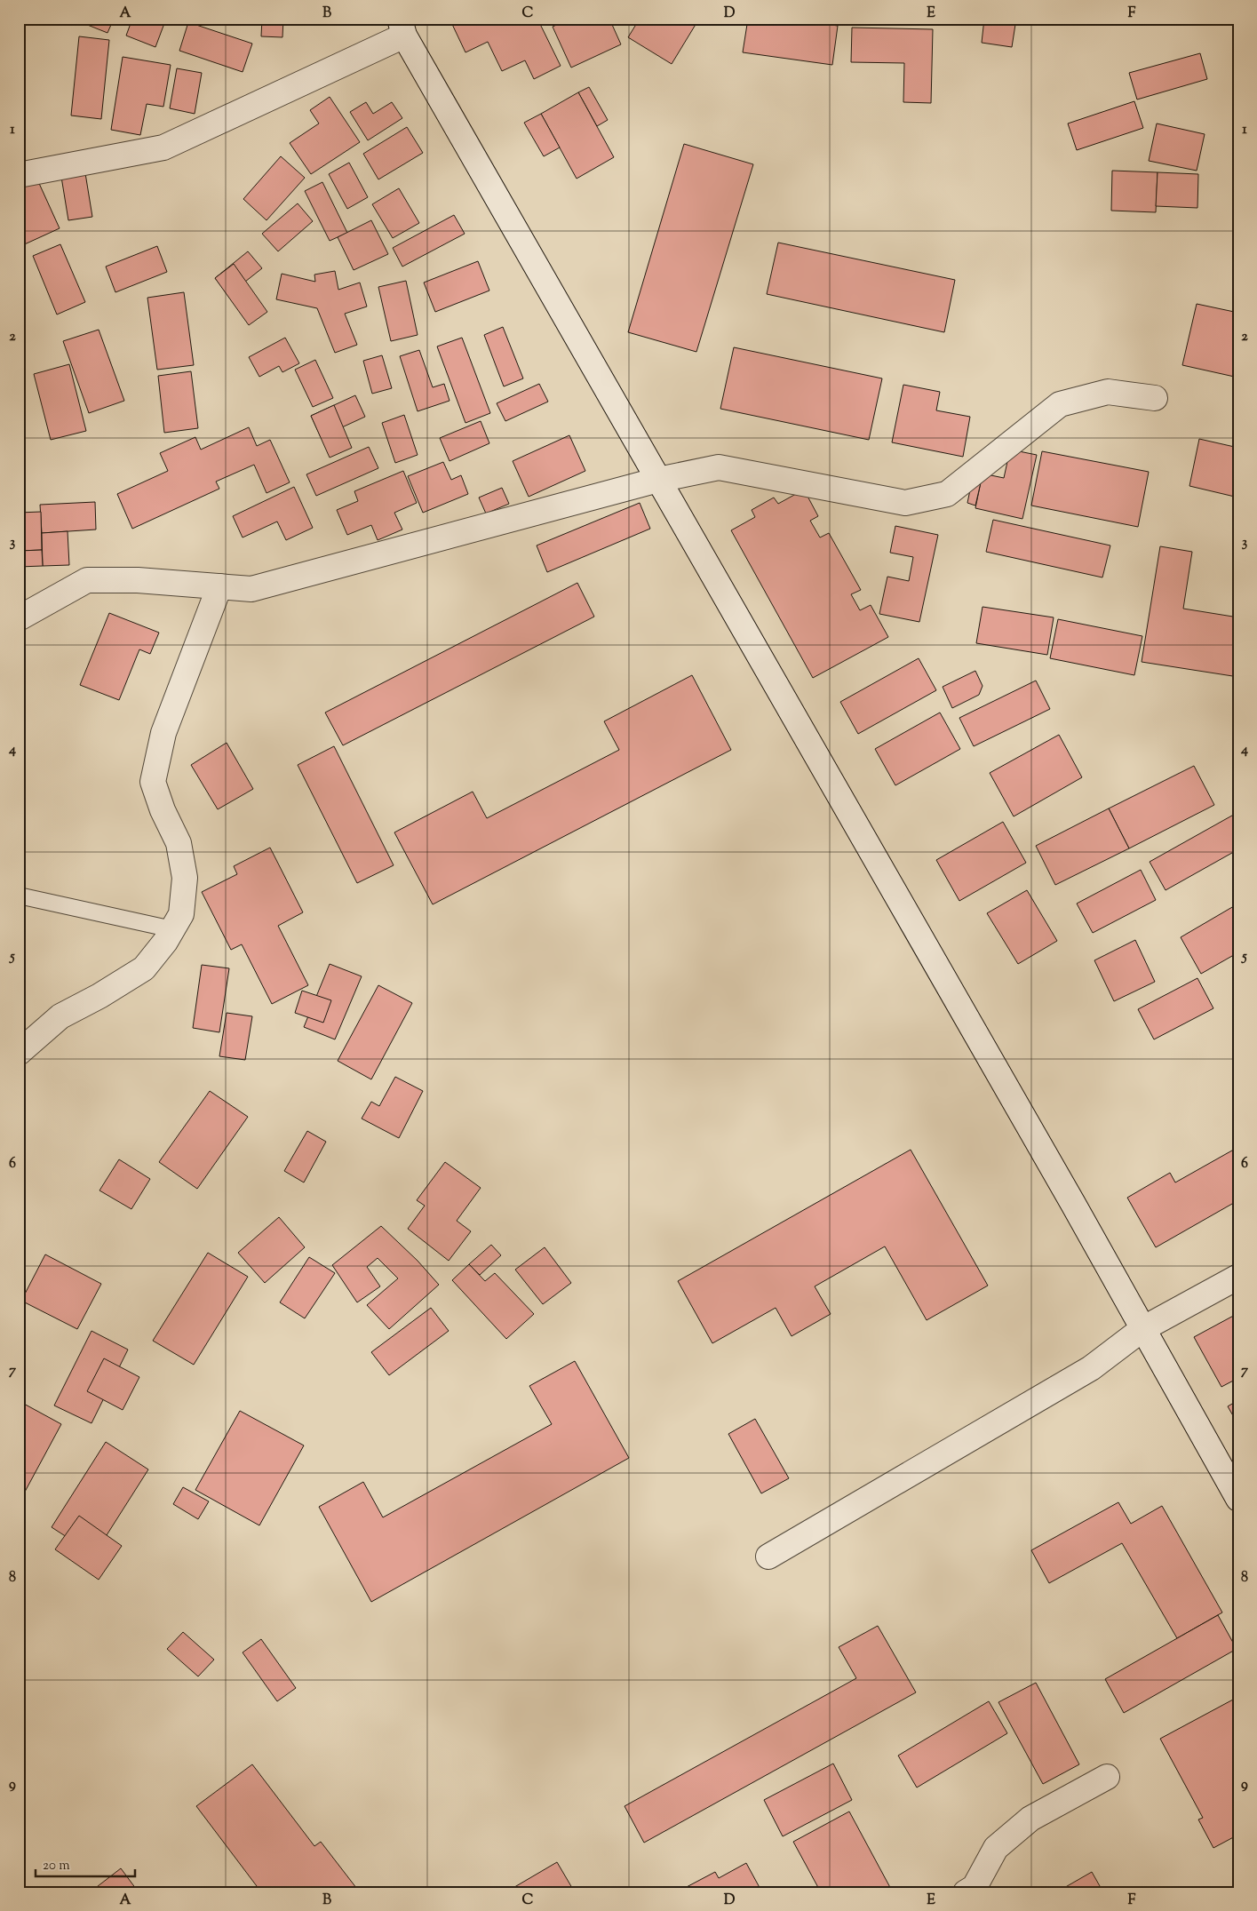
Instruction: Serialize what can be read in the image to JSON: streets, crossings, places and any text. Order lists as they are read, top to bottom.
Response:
{
  "scale_bar": "20 m",
  "grid": {
    "columns": [
      "A",
      "B",
      "C",
      "D",
      "E",
      "F"
    ],
    "rows": [
      "1",
      "2",
      "3",
      "4",
      "5",
      "6",
      "7",
      "8",
      "9"
    ]
  }
}
